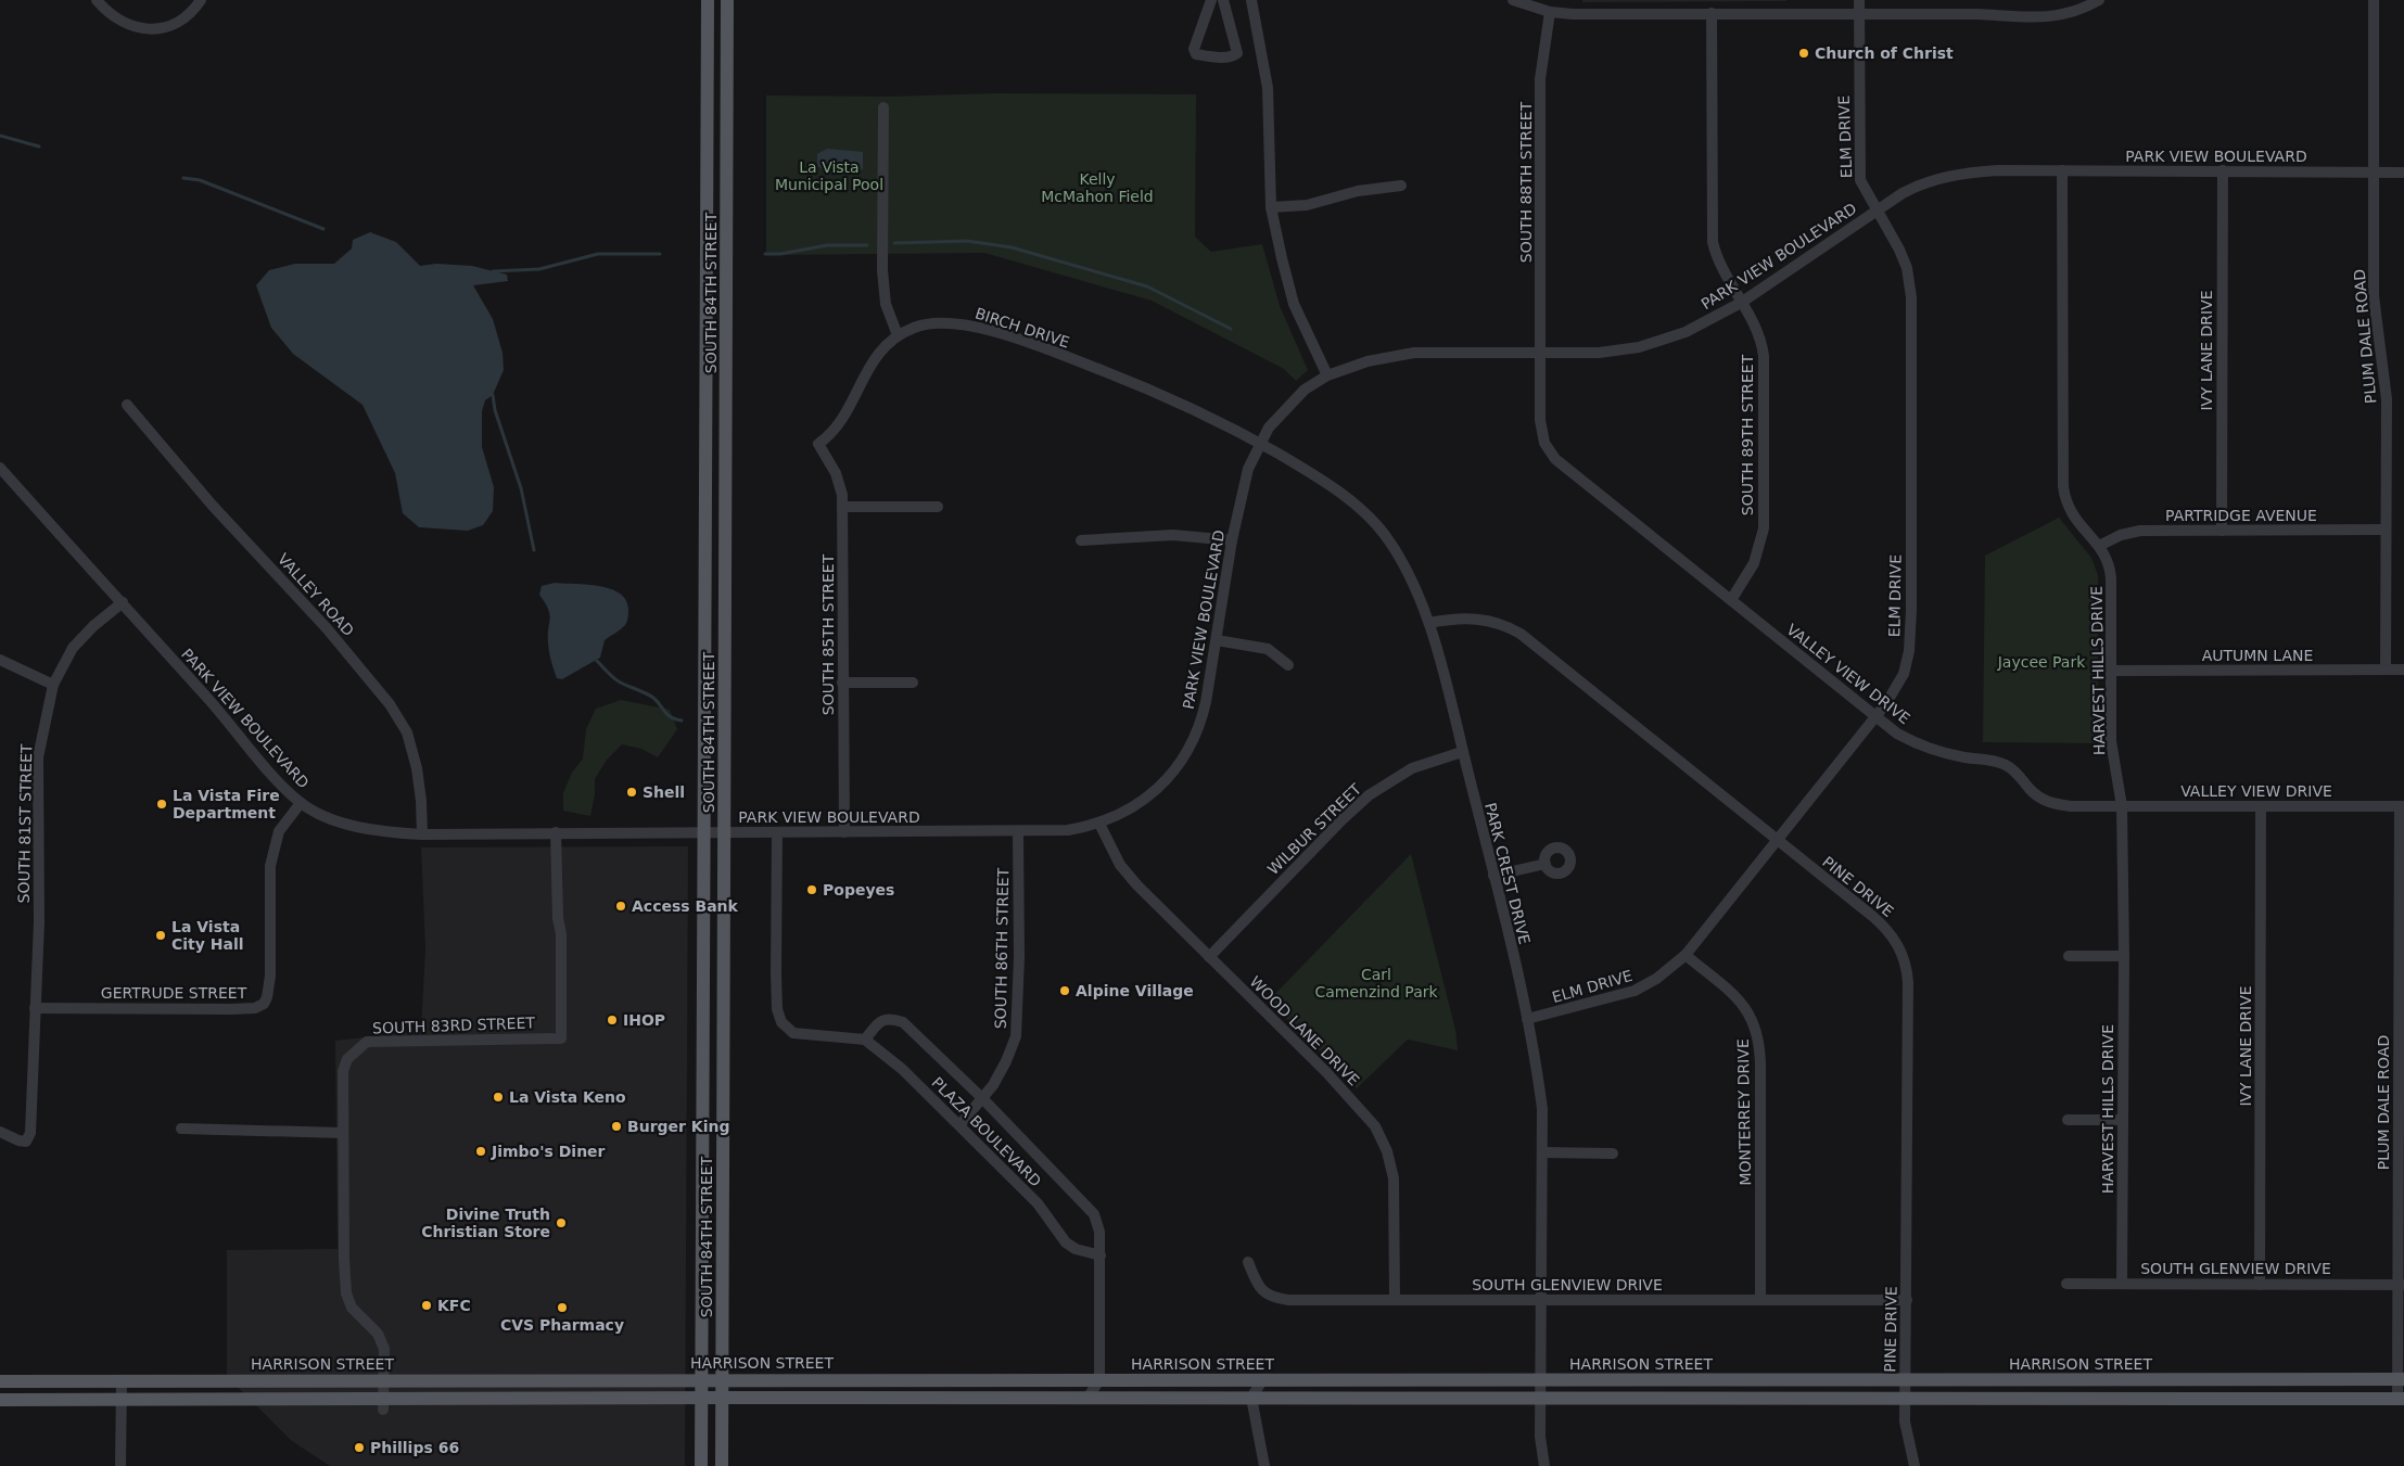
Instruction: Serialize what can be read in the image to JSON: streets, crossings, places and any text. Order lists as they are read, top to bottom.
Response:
{
  "streets": {
    "main road": ["SOUTH 84TH STREET", "HARRISON STREET"],
    "street": [
      "ELM DRIVE",
      "PARK VIEW BOULEVARD",
      "SOUTH 88TH STREET",
      "BIRCH DRIVE",
      "PLUM DALE ROAD",
      "IVY LANE DRIVE",
      "SOUTH 89TH STREET",
      "PARTRIDGE AVENUE",
      "VALLEY ROAD",
      "SOUTH 85TH STREET",
      "AUTUMN LANE",
      "HARVEST HILLS DRIVE",
      "VALLEY VIEW DRIVE",
      "SOUTH 81ST STREET",
      "WILBUR STREET",
      "PARK CREST DRIVE",
      "PINE DRIVE",
      "SOUTH 86TH STREET",
      "GERTRUDE STREET",
      "SOUTH 83RD STREET",
      "WOOD LANE DRIVE",
      "MONTERREY DRIVE",
      "PLAZA BOULEVARD",
      "SOUTH GLENVIEW DRIVE"
    ]
  },
  "crossings": [
    ["ELM DRIVE", "PARK VIEW BOULEVARD"],
    ["ELM DRIVE", "VALLEY VIEW DRIVE"],
    ["ELM DRIVE", "PARK CREST DRIVE"],
    ["ELM DRIVE", "PINE DRIVE"],
    ["ELM DRIVE", "MONTERREY DRIVE"],
    ["PARK VIEW BOULEVARD", "SOUTH 88TH STREET"],
    ["PARK VIEW BOULEVARD", "SOUTH 84TH STREET"],
    ["PARK VIEW BOULEVARD", "BIRCH DRIVE"],
    ["PARK VIEW BOULEVARD", "PLUM DALE ROAD"],
    ["PARK VIEW BOULEVARD", "IVY LANE DRIVE"],
    ["PARK VIEW BOULEVARD", "SOUTH 89TH STREET"],
    ["PARK VIEW BOULEVARD", "VALLEY ROAD"],
    ["PARK VIEW BOULEVARD", "SOUTH 85TH STREET"],
    ["PARK VIEW BOULEVARD", "HARVEST HILLS DRIVE"],
    ["PARK VIEW BOULEVARD", "VALLEY VIEW DRIVE"],
    ["PARK VIEW BOULEVARD", "SOUTH 81ST STREET"],
    ["PARK VIEW BOULEVARD", "PARK CREST DRIVE"],
    ["PARK VIEW BOULEVARD", "SOUTH 86TH STREET"],
    ["PARK VIEW BOULEVARD", "GERTRUDE STREET"],
    ["PARK VIEW BOULEVARD", "SOUTH 83RD STREET"],
    ["PARK VIEW BOULEVARD", "WOOD LANE DRIVE"],
    ["SOUTH 88TH STREET", "VALLEY VIEW DRIVE"],
    ["SOUTH 84TH STREET", "HARRISON STREET"],
    ["BIRCH DRIVE", "SOUTH 85TH STREET"],
    ["BIRCH DRIVE", "PARK CREST DRIVE"],
    ["PLUM DALE ROAD", "PARTRIDGE AVENUE"],
    ["PLUM DALE ROAD", "AUTUMN LANE"],
    ["PLUM DALE ROAD", "VALLEY VIEW DRIVE"],
    ["PLUM DALE ROAD", "SOUTH GLENVIEW DRIVE"],
    ["PLUM DALE ROAD", "HARRISON STREET"],
    ["IVY LANE DRIVE", "PARTRIDGE AVENUE"],
    ["IVY LANE DRIVE", "VALLEY VIEW DRIVE"],
    ["IVY LANE DRIVE", "SOUTH GLENVIEW DRIVE"],
    ["SOUTH 89TH STREET", "VALLEY VIEW DRIVE"],
    ["PARTRIDGE AVENUE", "HARVEST HILLS DRIVE"],
    ["AUTUMN LANE", "HARVEST HILLS DRIVE"],
    ["HARVEST HILLS DRIVE", "VALLEY VIEW DRIVE"],
    ["HARVEST HILLS DRIVE", "SOUTH GLENVIEW DRIVE"],
    ["SOUTH 81ST STREET", "GERTRUDE STREET"],
    ["WILBUR STREET", "PARK CREST DRIVE"],
    ["WILBUR STREET", "WOOD LANE DRIVE"],
    ["PARK CREST DRIVE", "PINE DRIVE"],
    ["PARK CREST DRIVE", "SOUTH GLENVIEW DRIVE"],
    ["PARK CREST DRIVE", "HARRISON STREET"],
    ["PINE DRIVE", "SOUTH GLENVIEW DRIVE"],
    ["PINE DRIVE", "HARRISON STREET"],
    ["SOUTH 86TH STREET", "PLAZA BOULEVARD"],
    ["SOUTH 83RD STREET", "HARRISON STREET"],
    ["WOOD LANE DRIVE", "SOUTH GLENVIEW DRIVE"],
    ["MONTERREY DRIVE", "SOUTH GLENVIEW DRIVE"]
  ],
  "parks": [
    "La Vista Municipal Pool",
    "Kelly McMahon Field",
    "Jaycee Park",
    "Carl Camenzind Park"
  ],
  "places": [
    "Church of Christ",
    "Shell",
    "La Vista Fire Department",
    "Popeyes",
    "Access Bank",
    "La Vista City Hall",
    "Alpine Village",
    "IHOP",
    "La Vista Keno",
    "Burger King",
    "Jimbo's Diner",
    "Divine Truth Christian Store",
    "KFC",
    "CVS Pharmacy",
    "Phillips 66"
  ]
}
